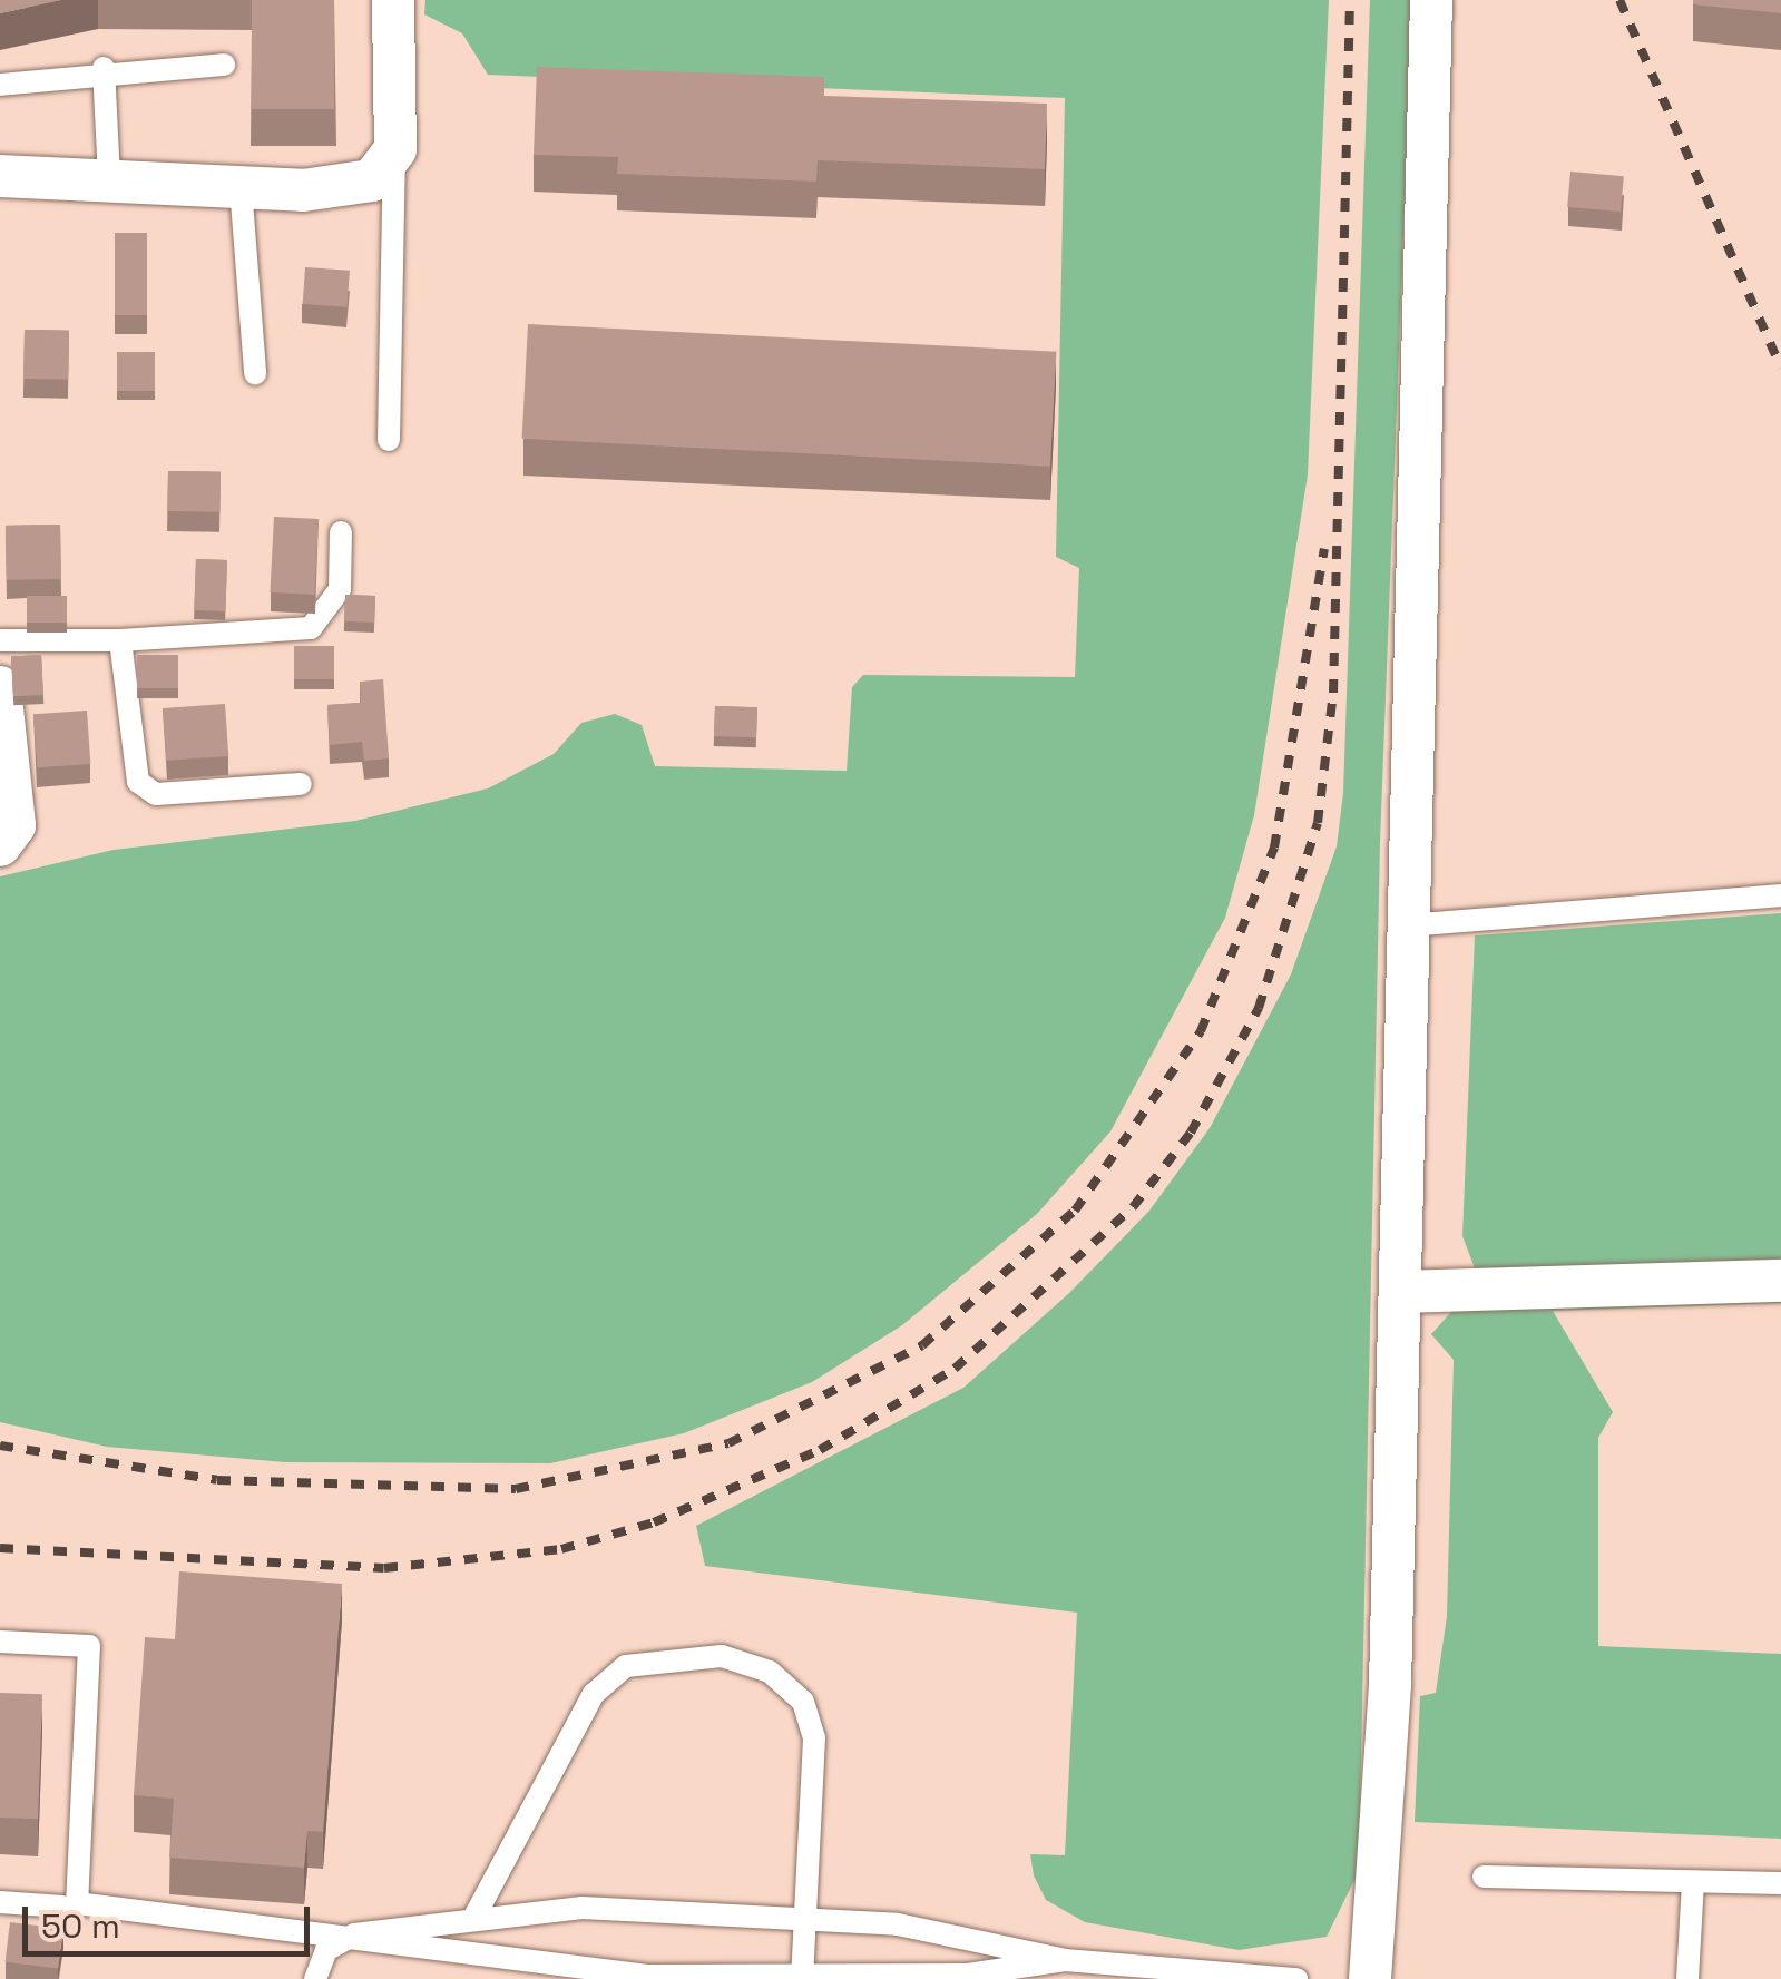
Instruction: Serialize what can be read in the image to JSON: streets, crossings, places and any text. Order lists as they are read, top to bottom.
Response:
{
  "scale_bar": "50 m"
}
